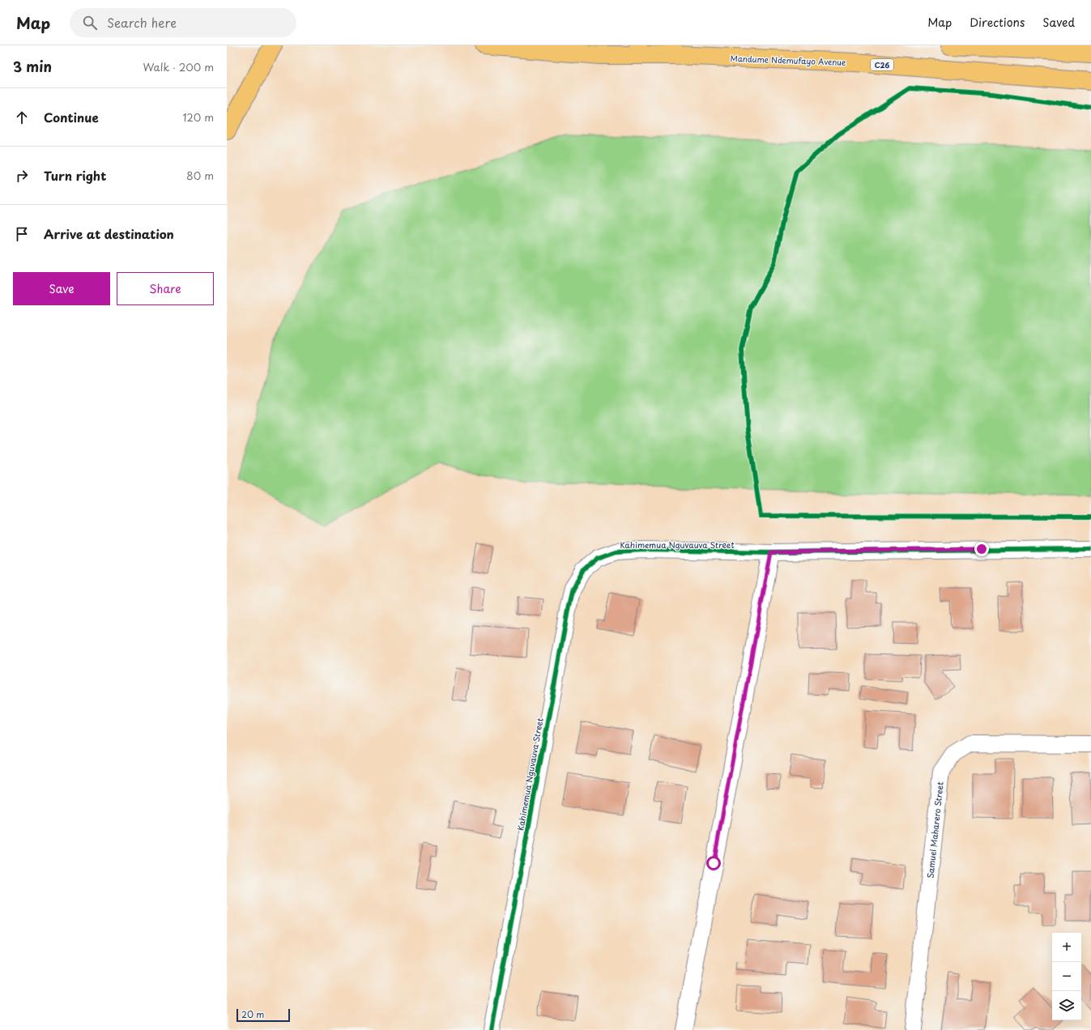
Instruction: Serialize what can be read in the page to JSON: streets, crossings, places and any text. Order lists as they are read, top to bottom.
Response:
{
  "streets": {
    "main road": ["Mandume Ndemufayo Avenue", "C26"],
    "street": ["Kahimemua Nguvauva Street", "Samuel Maharero Street"]
  },
  "scale_bar": "20 m",
  "page": {
    "header": "Map",
    "search": "Search here",
    "nav": ["Map", "Directions", "Saved"],
    "heading": ["3 min", "Walk · 200 m"],
    "list": [
      ["Continue", "120 m"],
      ["Turn right", "80 m"],
      "Arrive at destination"
    ],
    "buttons": ["Save", "Share"],
    "map_buttons": ["+", "−"],
    "scale": "20 m"
  }
}
